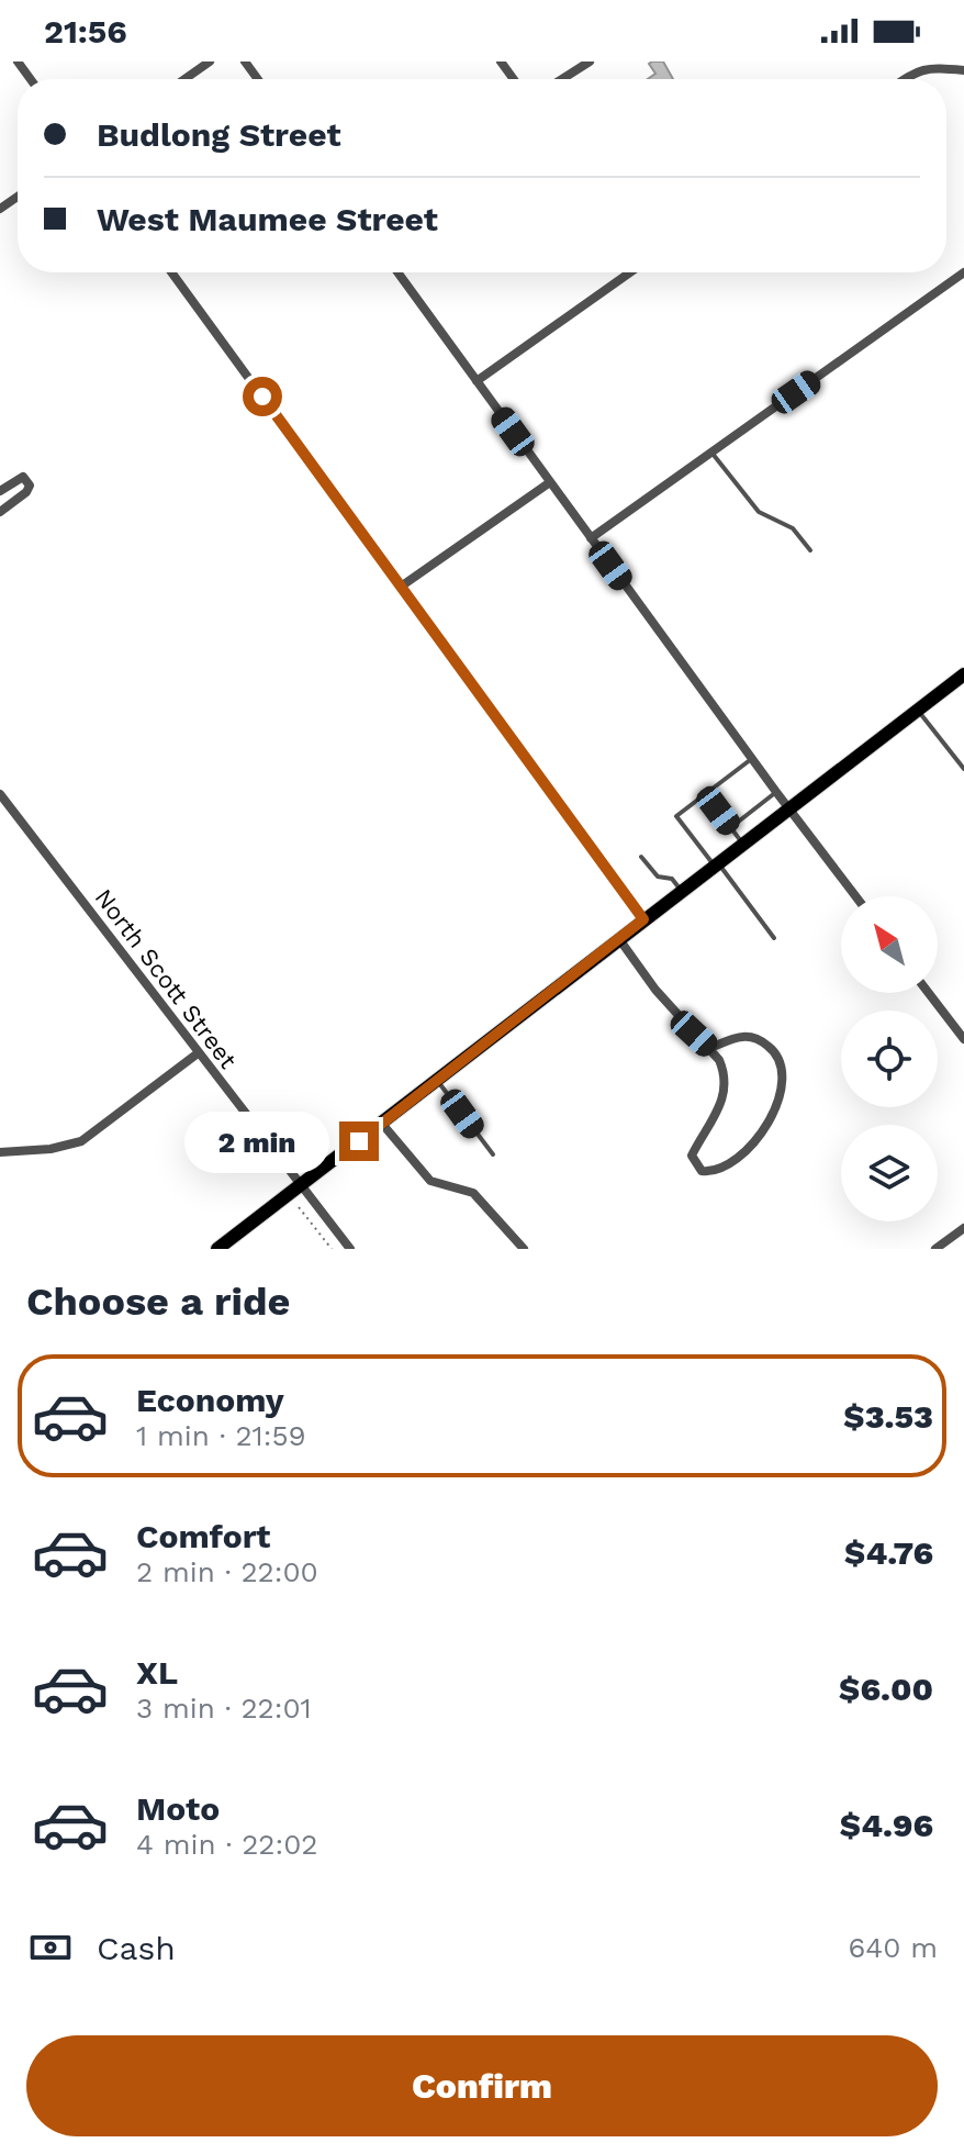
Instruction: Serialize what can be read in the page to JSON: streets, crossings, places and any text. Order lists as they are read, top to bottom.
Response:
{
  "streets": {
    "street": ["North Scott Street"]
  },
  "north": "top left",
  "page": {
    "status": "21:56",
    "banner": ["Budlong Street", "West Maumee Street"],
    "bubble": "2 min",
    "heading": "Choose a ride",
    "list": [
      {
        "name": "Economy",
        "note": "1 min · 21:59",
        "value": "$3.53"
      },
      {
        "name": "Comfort",
        "note": "2 min · 22:00",
        "value": "$4.76"
      },
      {
        "name": "XL",
        "note": "3 min · 22:01",
        "value": "$6.00"
      },
      {
        "name": "Moto",
        "note": "4 min · 22:02",
        "value": "$4.96"
      }
    ],
    "pay": ["Cash", "640 m"],
    "buttons": "Confirm"
  }
}
